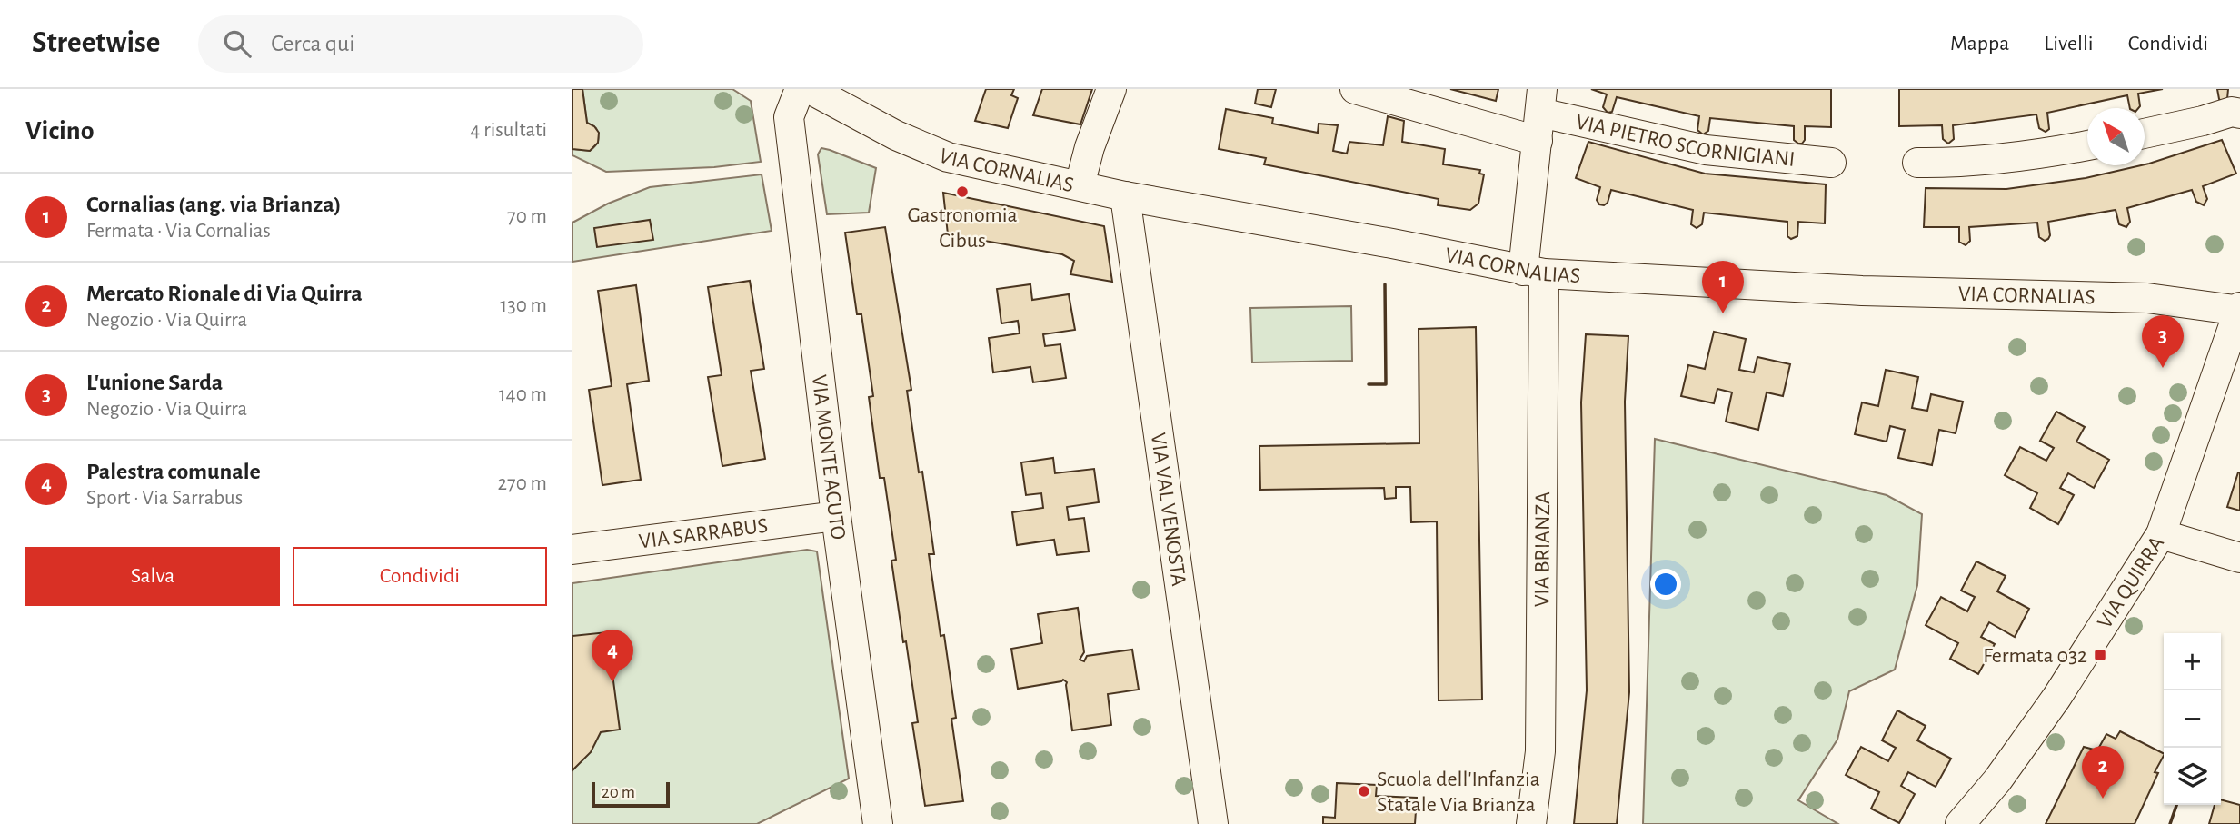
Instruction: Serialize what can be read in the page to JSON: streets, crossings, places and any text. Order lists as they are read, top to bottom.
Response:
{
  "streets": {
    "street": [
      "VIA PIETRO SCORNIGIANI",
      "VIA CORNALIAS",
      "VIA MONTE ACUTO",
      "VIA VAL VENOSTA",
      "VIA SARRABUS",
      "VIA BRIANZA",
      "VIA QUIRRA"
    ]
  },
  "crossings": [
    ["VIA PIETRO SCORNIGIANI", "VIA BRIANZA"],
    ["VIA CORNALIAS", "VIA VAL VENOSTA"],
    ["VIA CORNALIAS", "VIA BRIANZA"],
    ["VIA CORNALIAS", "VIA QUIRRA"],
    ["VIA MONTE ACUTO", "VIA SARRABUS"]
  ],
  "places": {
    "other": ["Gastronomia Cibus", "Scuola dell'Infanzia Statale Via Brianza"],
    "transit": ["Fermata 032"]
  },
  "scale_bar": "20 m",
  "north": "top left",
  "page": {
    "header": "Streetwise",
    "search": "Cerca qui",
    "nav": ["Mappa", "Livelli", "Condividi"],
    "heading": ["Vicino", "4 risultati"],
    "list": [
      {
        "mark": "1",
        "name": "Cornalias (ang. via Brianza)",
        "note": "Fermata · Via Cornalias",
        "value": "70 m"
      },
      {
        "mark": "2",
        "name": "Mercato Rionale di Via Quirra",
        "note": "Negozio · Via Quirra",
        "value": "130 m"
      },
      {
        "mark": "3",
        "name": "L'unione Sarda",
        "note": "Negozio · Via Quirra",
        "value": "140 m"
      },
      {
        "mark": "4",
        "name": "Palestra comunale",
        "note": "Sport · Via Sarrabus",
        "value": "270 m"
      }
    ],
    "pins": [
      "1",
      "3",
      "4",
      "2"
    ],
    "buttons": ["Salva", "Condividi"],
    "map_buttons": ["+", "−"],
    "scale": "20 m"
  }
}
